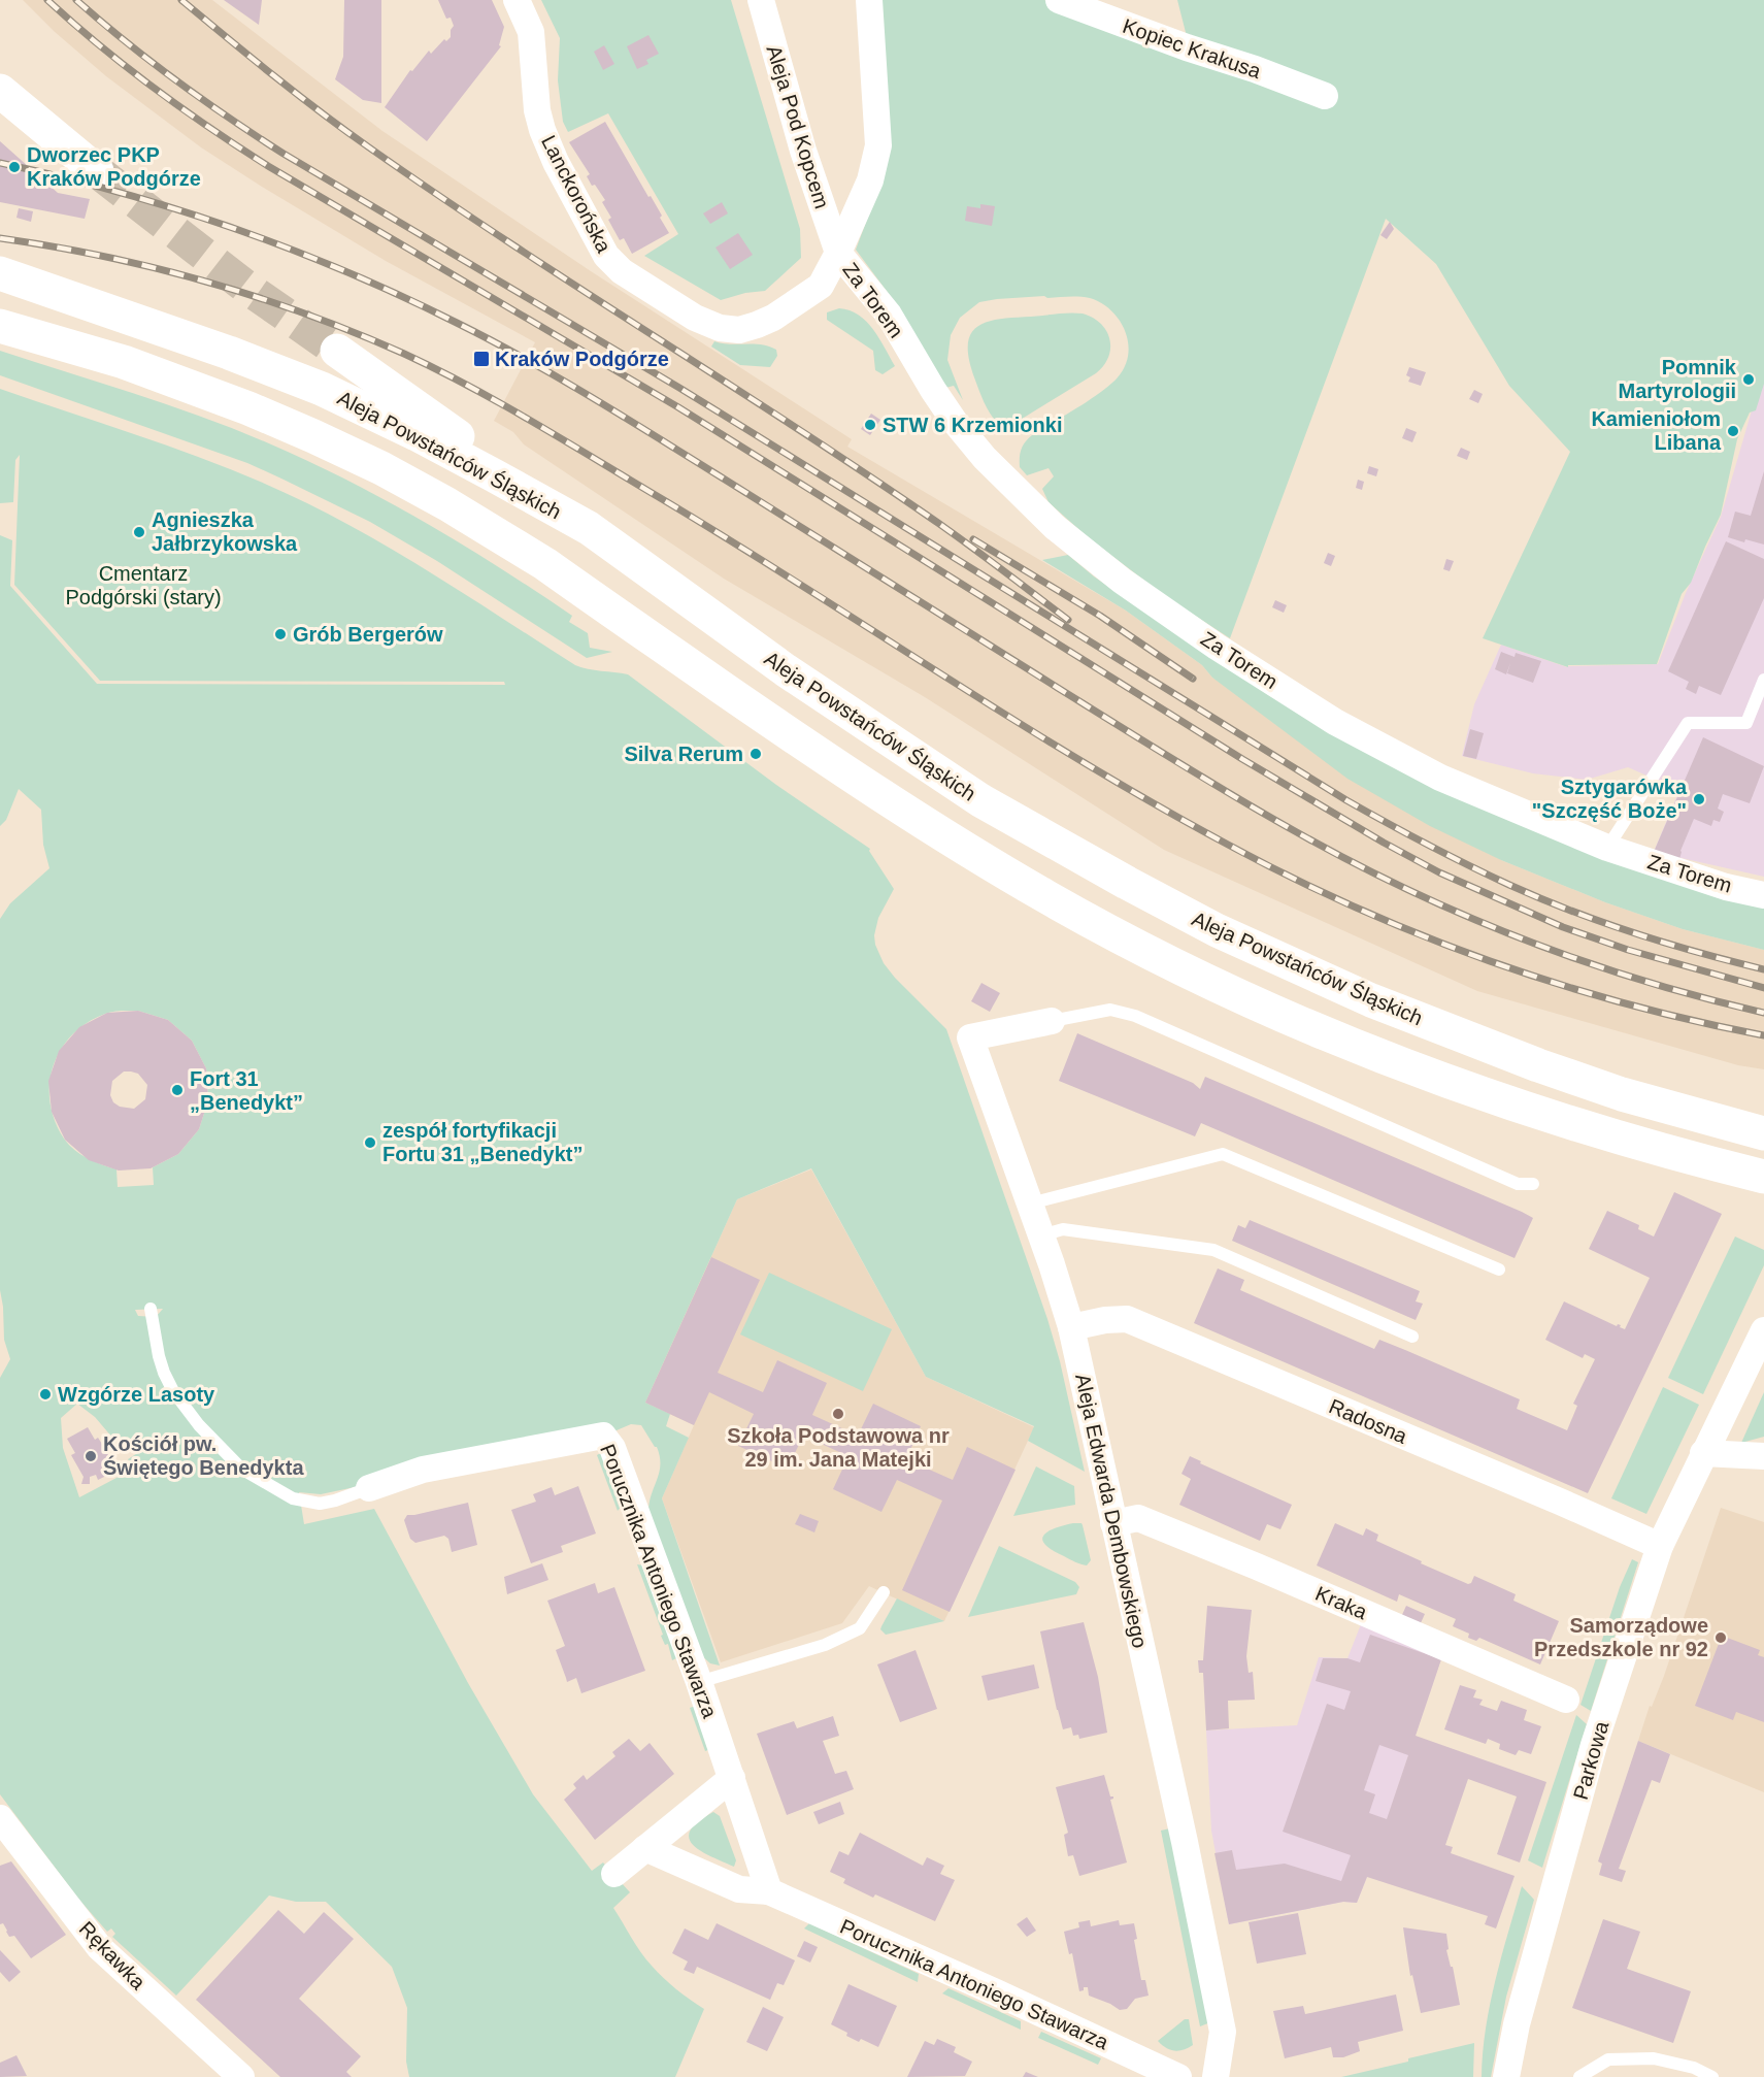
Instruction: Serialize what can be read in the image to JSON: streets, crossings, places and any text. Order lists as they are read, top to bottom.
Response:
{
  "streets": {
    "main road": ["Aleja Powstańców Śląskich"],
    "street": [
      "Kopiec Krakusa",
      "Aleja Pod Kopcem",
      "Lanckorońska",
      "Za Torem",
      "Radosna",
      "Aleja Edwarda Dembowskiego",
      "Porucznika Antoniego Stawarza",
      "Kraka",
      "Parkowa",
      "Rękawka"
    ]
  },
  "crossings": [
    ["Aleja Pod Kopcem", "Lanckorońska"],
    ["Aleja Pod Kopcem", "Za Torem"],
    ["Lanckorońska", "Za Torem"],
    ["Radosna", "Aleja Edwarda Dembowskiego"],
    ["Radosna", "Parkowa"],
    ["Aleja Edwarda Dembowskiego", "Kraka"]
  ],
  "parks": ["Cmentarz Podgórski (stary)"],
  "places": {
    "other": [
      "Dworzec PKP Kraków Podgórze",
      "Pomnik Martyrologii",
      "STW 6 Krzemionki",
      "Kamieniołom Libana",
      "Agnieszka Jałbrzykowska",
      "Grób Bergerów",
      "Silva Rerum",
      "Sztygarówka \"Szczęść Boże\"",
      "Fort 31 „Benedykt”",
      "zespół fortyfikacji Fortu 31 „Benedykt”",
      "Wzgórze Lasoty",
      "Szkoła Podstawowa nr 29 im. Jana Matejki",
      "Kościół pw. Świętego Benedykta",
      "Samorządowe Przedszkole nr 92"
    ],
    "transit": ["Kraków Podgórze"]
  }
}
